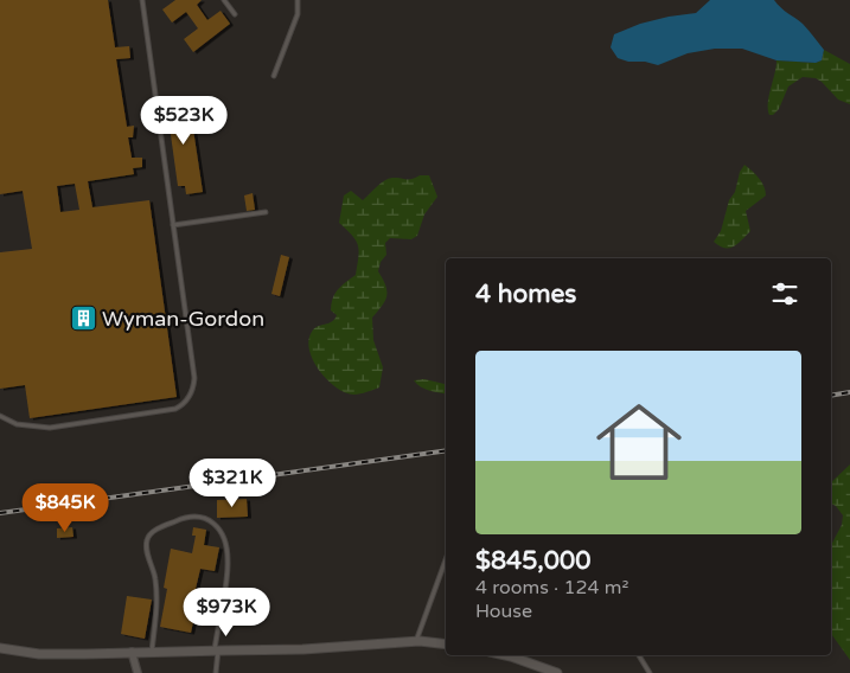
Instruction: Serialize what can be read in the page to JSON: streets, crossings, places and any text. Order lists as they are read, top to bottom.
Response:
{
  "places": {
    "building": ["Wyman-Gordon"]
  },
  "page": {
    "price": [
      "$523K",
      "$321K",
      "$845K",
      "$973K"
    ],
    "heading": "4 homes",
    "list": [
      {
        "name": "$845,000",
        "note": "4 rooms · 124 m² · House"
      }
    ]
  }
}
